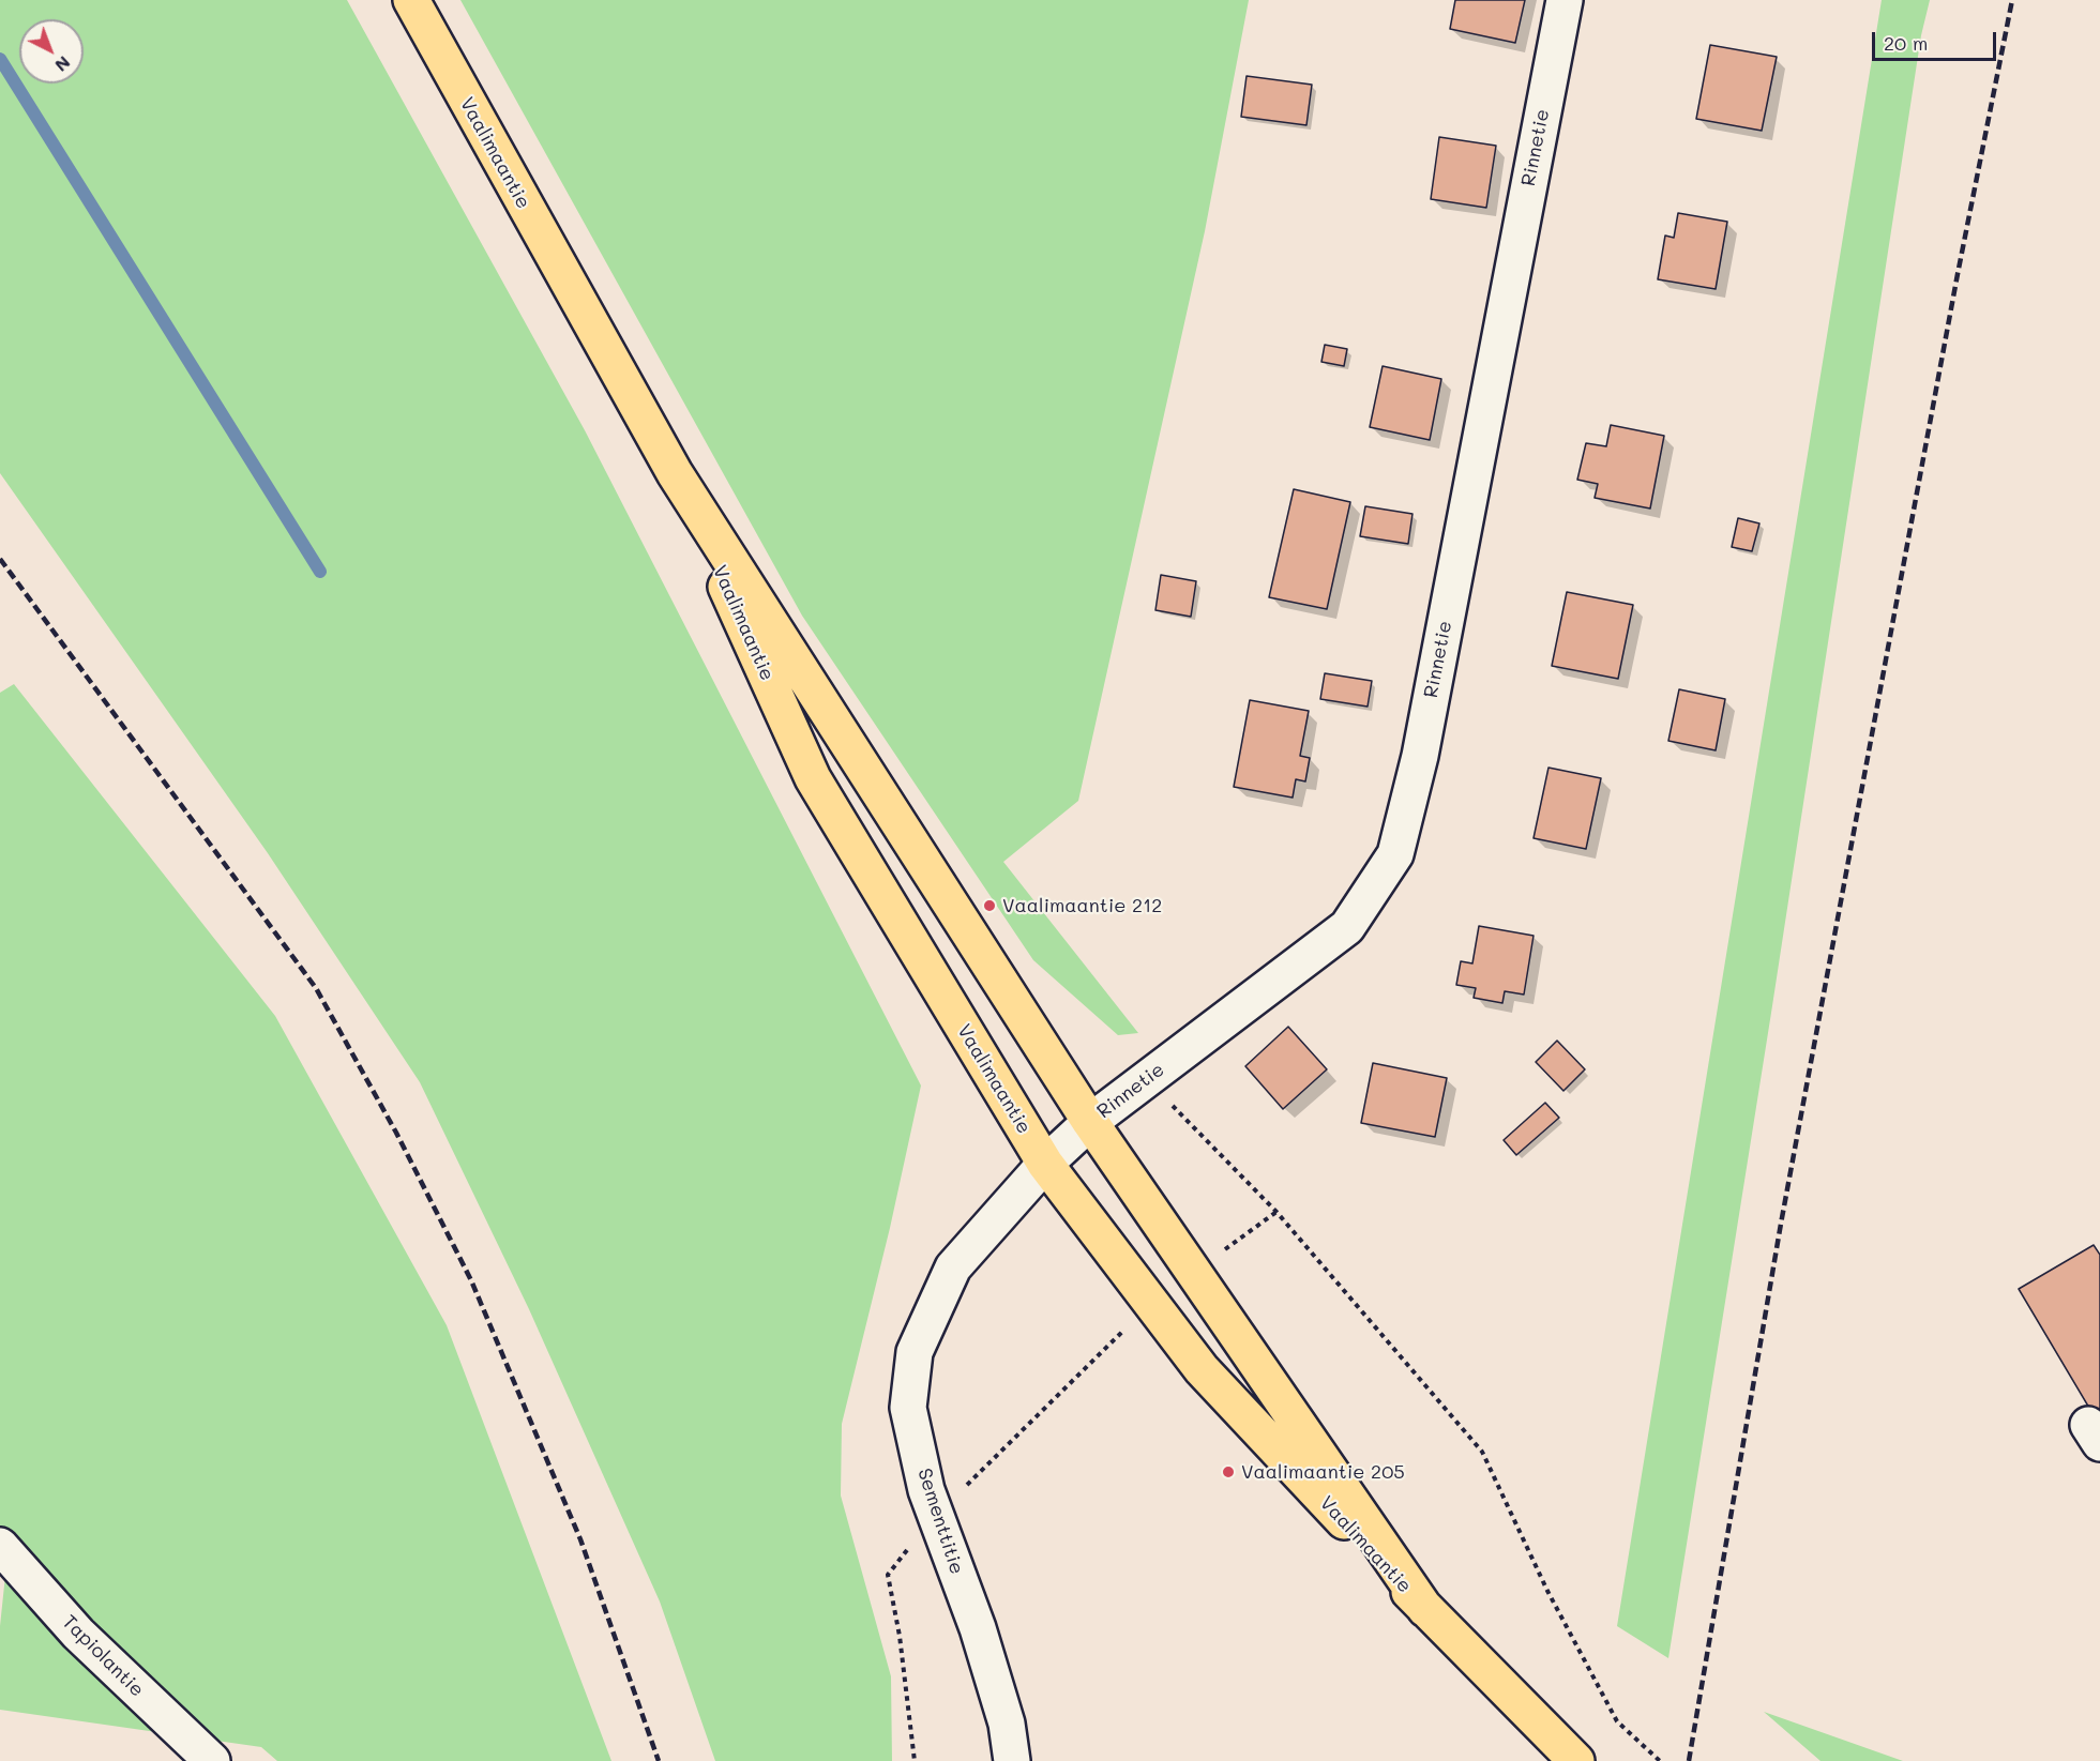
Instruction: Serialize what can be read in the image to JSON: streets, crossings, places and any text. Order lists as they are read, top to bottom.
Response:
{
  "streets": {
    "main road": ["Vaalimaantie"],
    "street": ["Rinnetie", "Sementtitie", "Tapiolantie"]
  },
  "crossings": [
    ["Rinnetie", "Vaalimaantie"],
    ["Rinnetie", "Sementtitie"],
    ["Vaalimaantie", "Sementtitie"]
  ],
  "places": ["Vaalimaantie 212", "Vaalimaantie 205"],
  "scale_bar": "20 m",
  "north": "bottom right"
}
